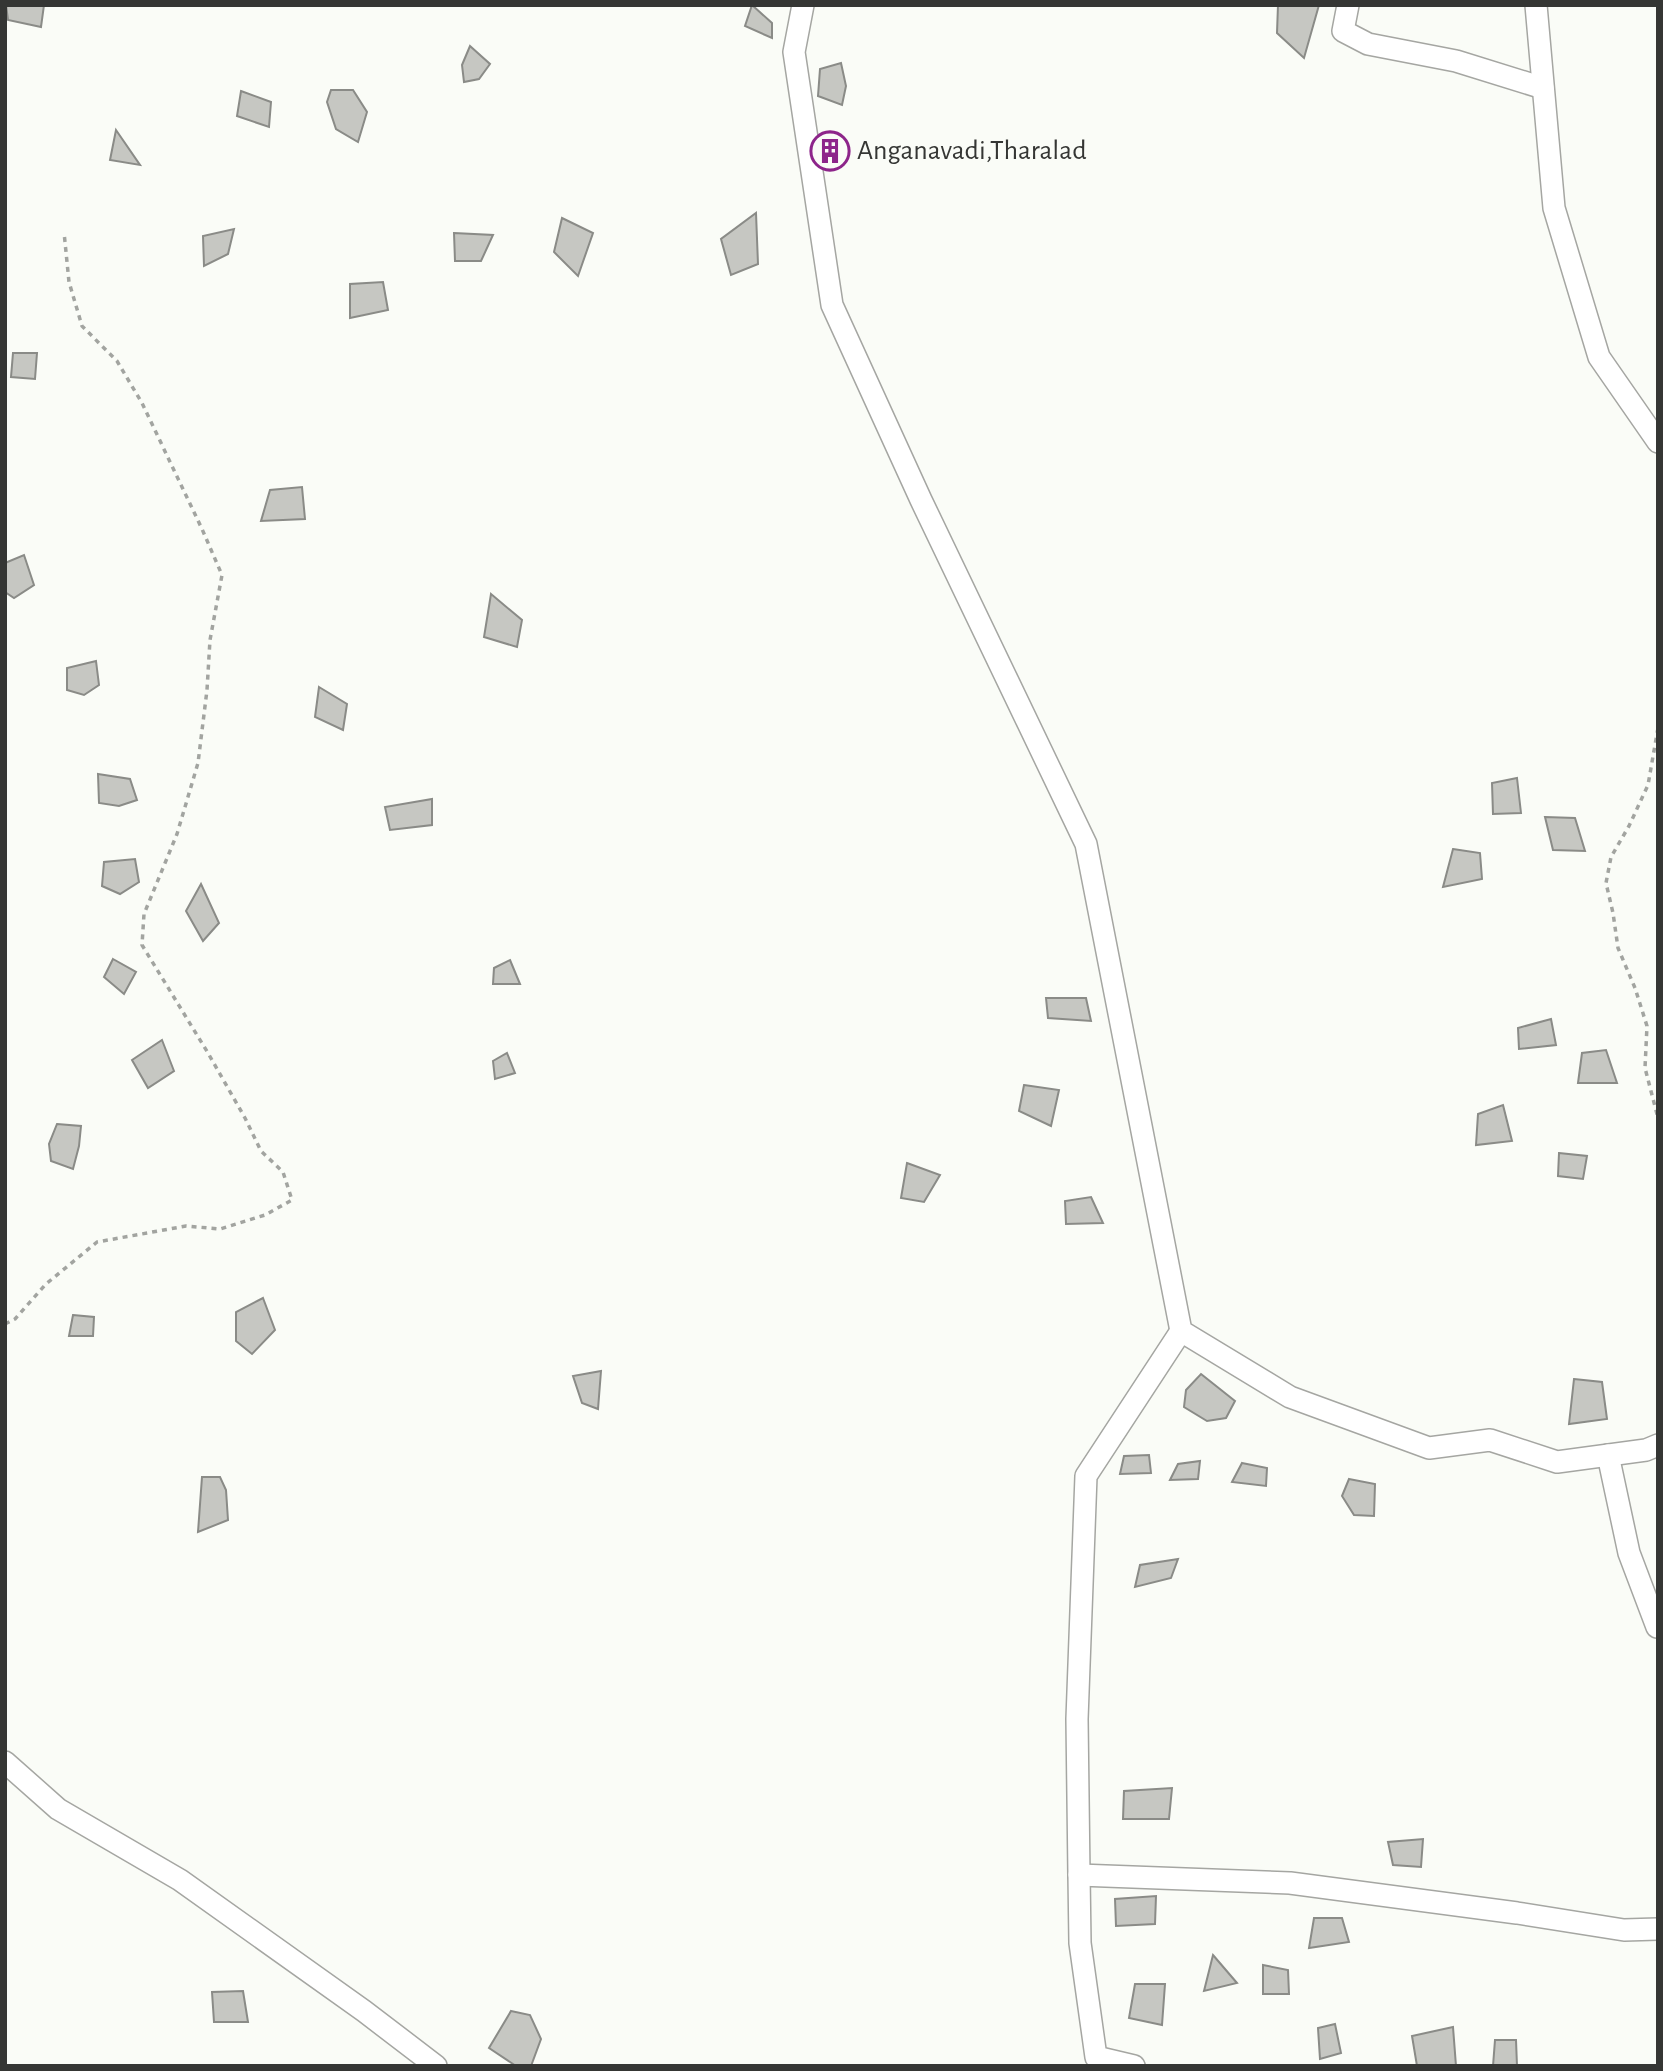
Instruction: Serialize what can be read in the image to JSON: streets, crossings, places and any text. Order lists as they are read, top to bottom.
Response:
{
  "places": {
    "building": ["Anganavadi,Tharalad"]
  }
}
